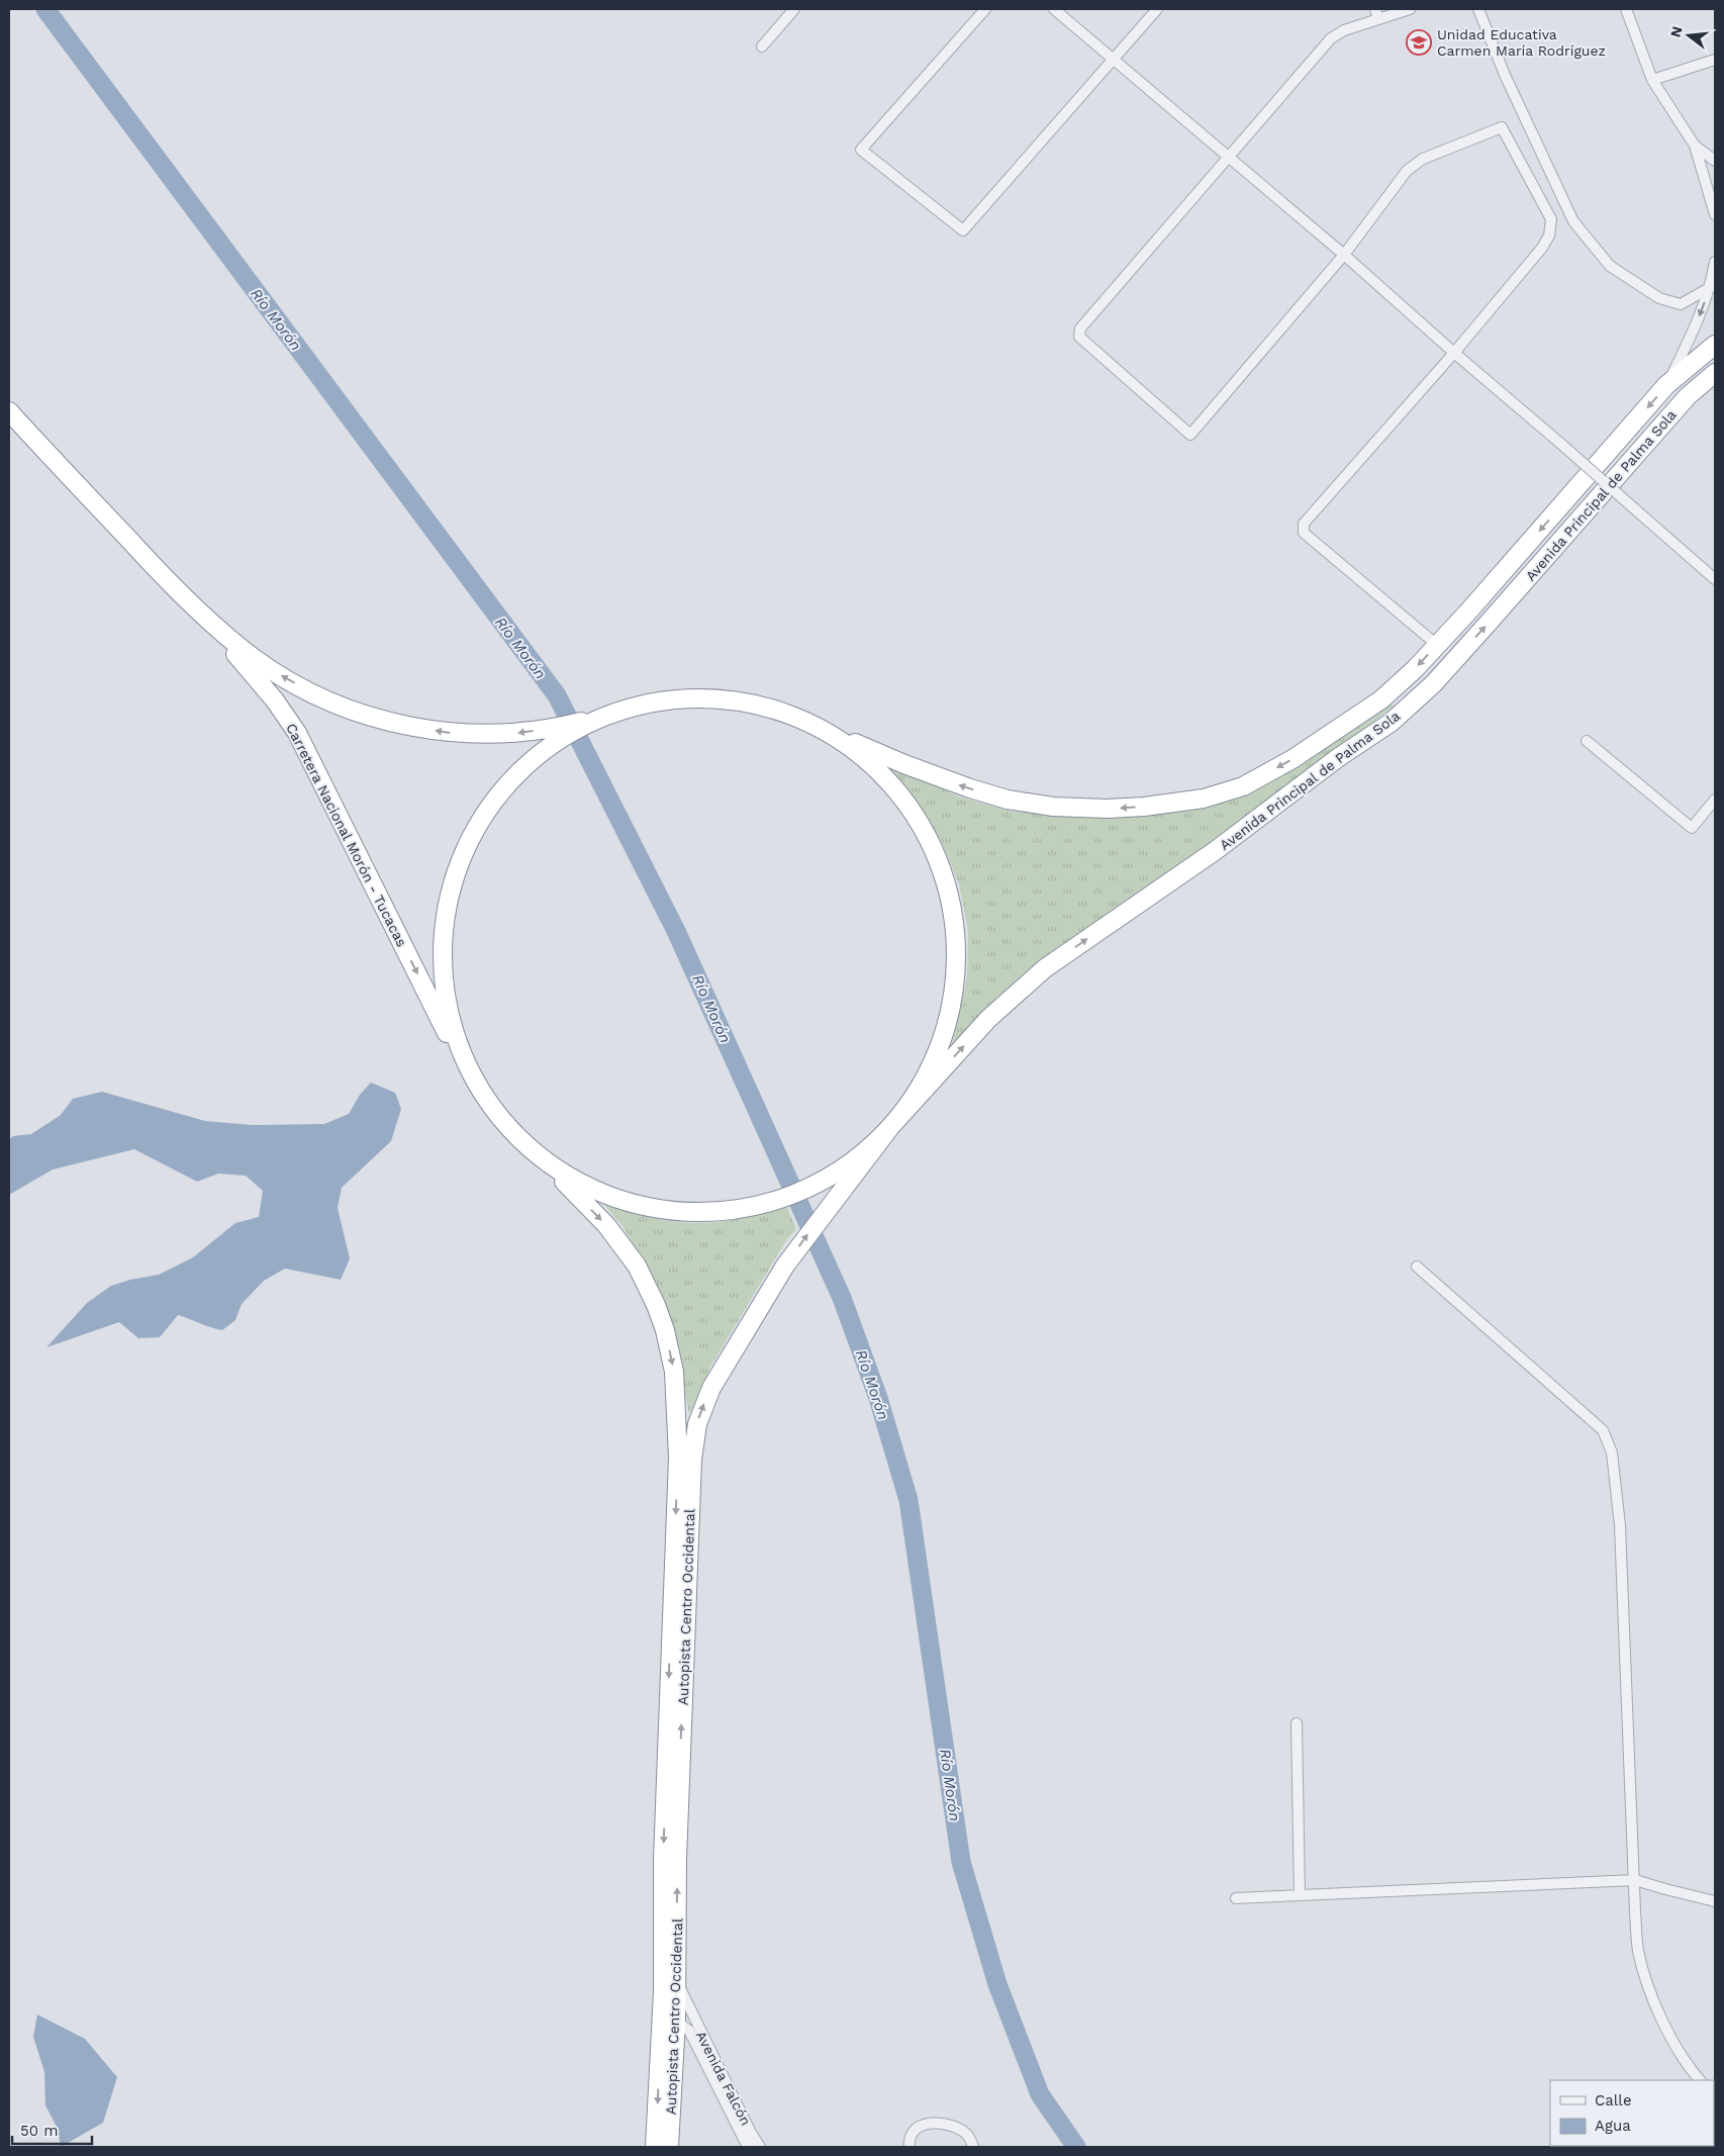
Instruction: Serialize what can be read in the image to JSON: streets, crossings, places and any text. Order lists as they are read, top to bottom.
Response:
{
  "streets": {
    "highway": ["Avenida Principal de Palma Sola", "Carretera Nacional Morón - Tucacas", "Autopista Centro Occidental"],
    "street": ["Avenida Falcón"]
  },
  "crossings": [
    ["Avenida Principal de Palma Sola", "Autopista Centro Occidental"],
    ["Autopista Centro Occidental", "Avenida Falcón"]
  ],
  "water": ["Río Morón"],
  "places": {
    "school or university": ["Unidad Educativa Carmen María Rodríguez"]
  },
  "legend": ["Calle", "Agua"],
  "scale_bar": "50 m",
  "north": "left"
}
